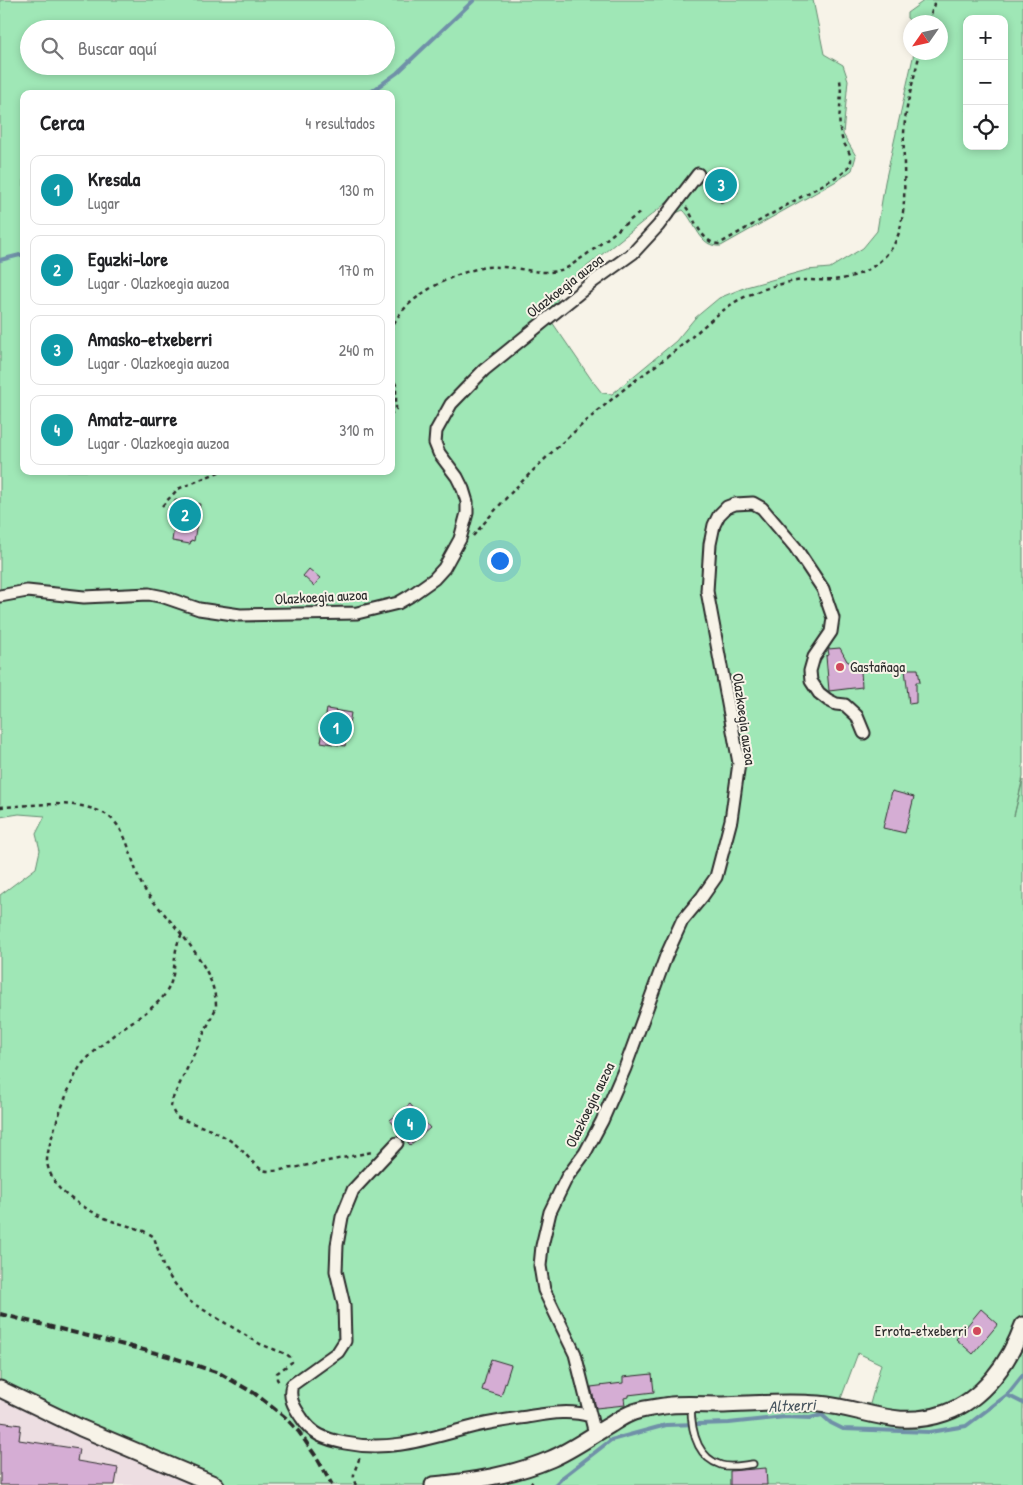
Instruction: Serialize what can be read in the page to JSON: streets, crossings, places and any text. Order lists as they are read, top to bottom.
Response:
{
  "streets": {
    "street": ["Olazkoegia auzoa"]
  },
  "water": ["Altxerri"],
  "places": ["Gastañaga", "Errota-etxeberri"],
  "north": "bottom left",
  "page": {
    "map_buttons": ["+", "−"],
    "search": "Buscar aquí",
    "heading": ["Cerca", "4 resultados"],
    "list": [
      {
        "mark": "1",
        "name": "Kresala",
        "note": "Lugar",
        "value": "130 m"
      },
      {
        "mark": "2",
        "name": "Eguzki-lore",
        "note": "Lugar · Olazkoegia auzoa",
        "value": "170 m"
      },
      {
        "mark": "3",
        "name": "Amasko-etxeberri",
        "note": "Lugar · Olazkoegia auzoa",
        "value": "240 m"
      },
      {
        "mark": "4",
        "name": "Amatz-aurre",
        "note": "Lugar · Olazkoegia auzoa",
        "value": "310 m"
      }
    ],
    "pins": [
      "3",
      "2",
      "1",
      "4"
    ]
  }
}
